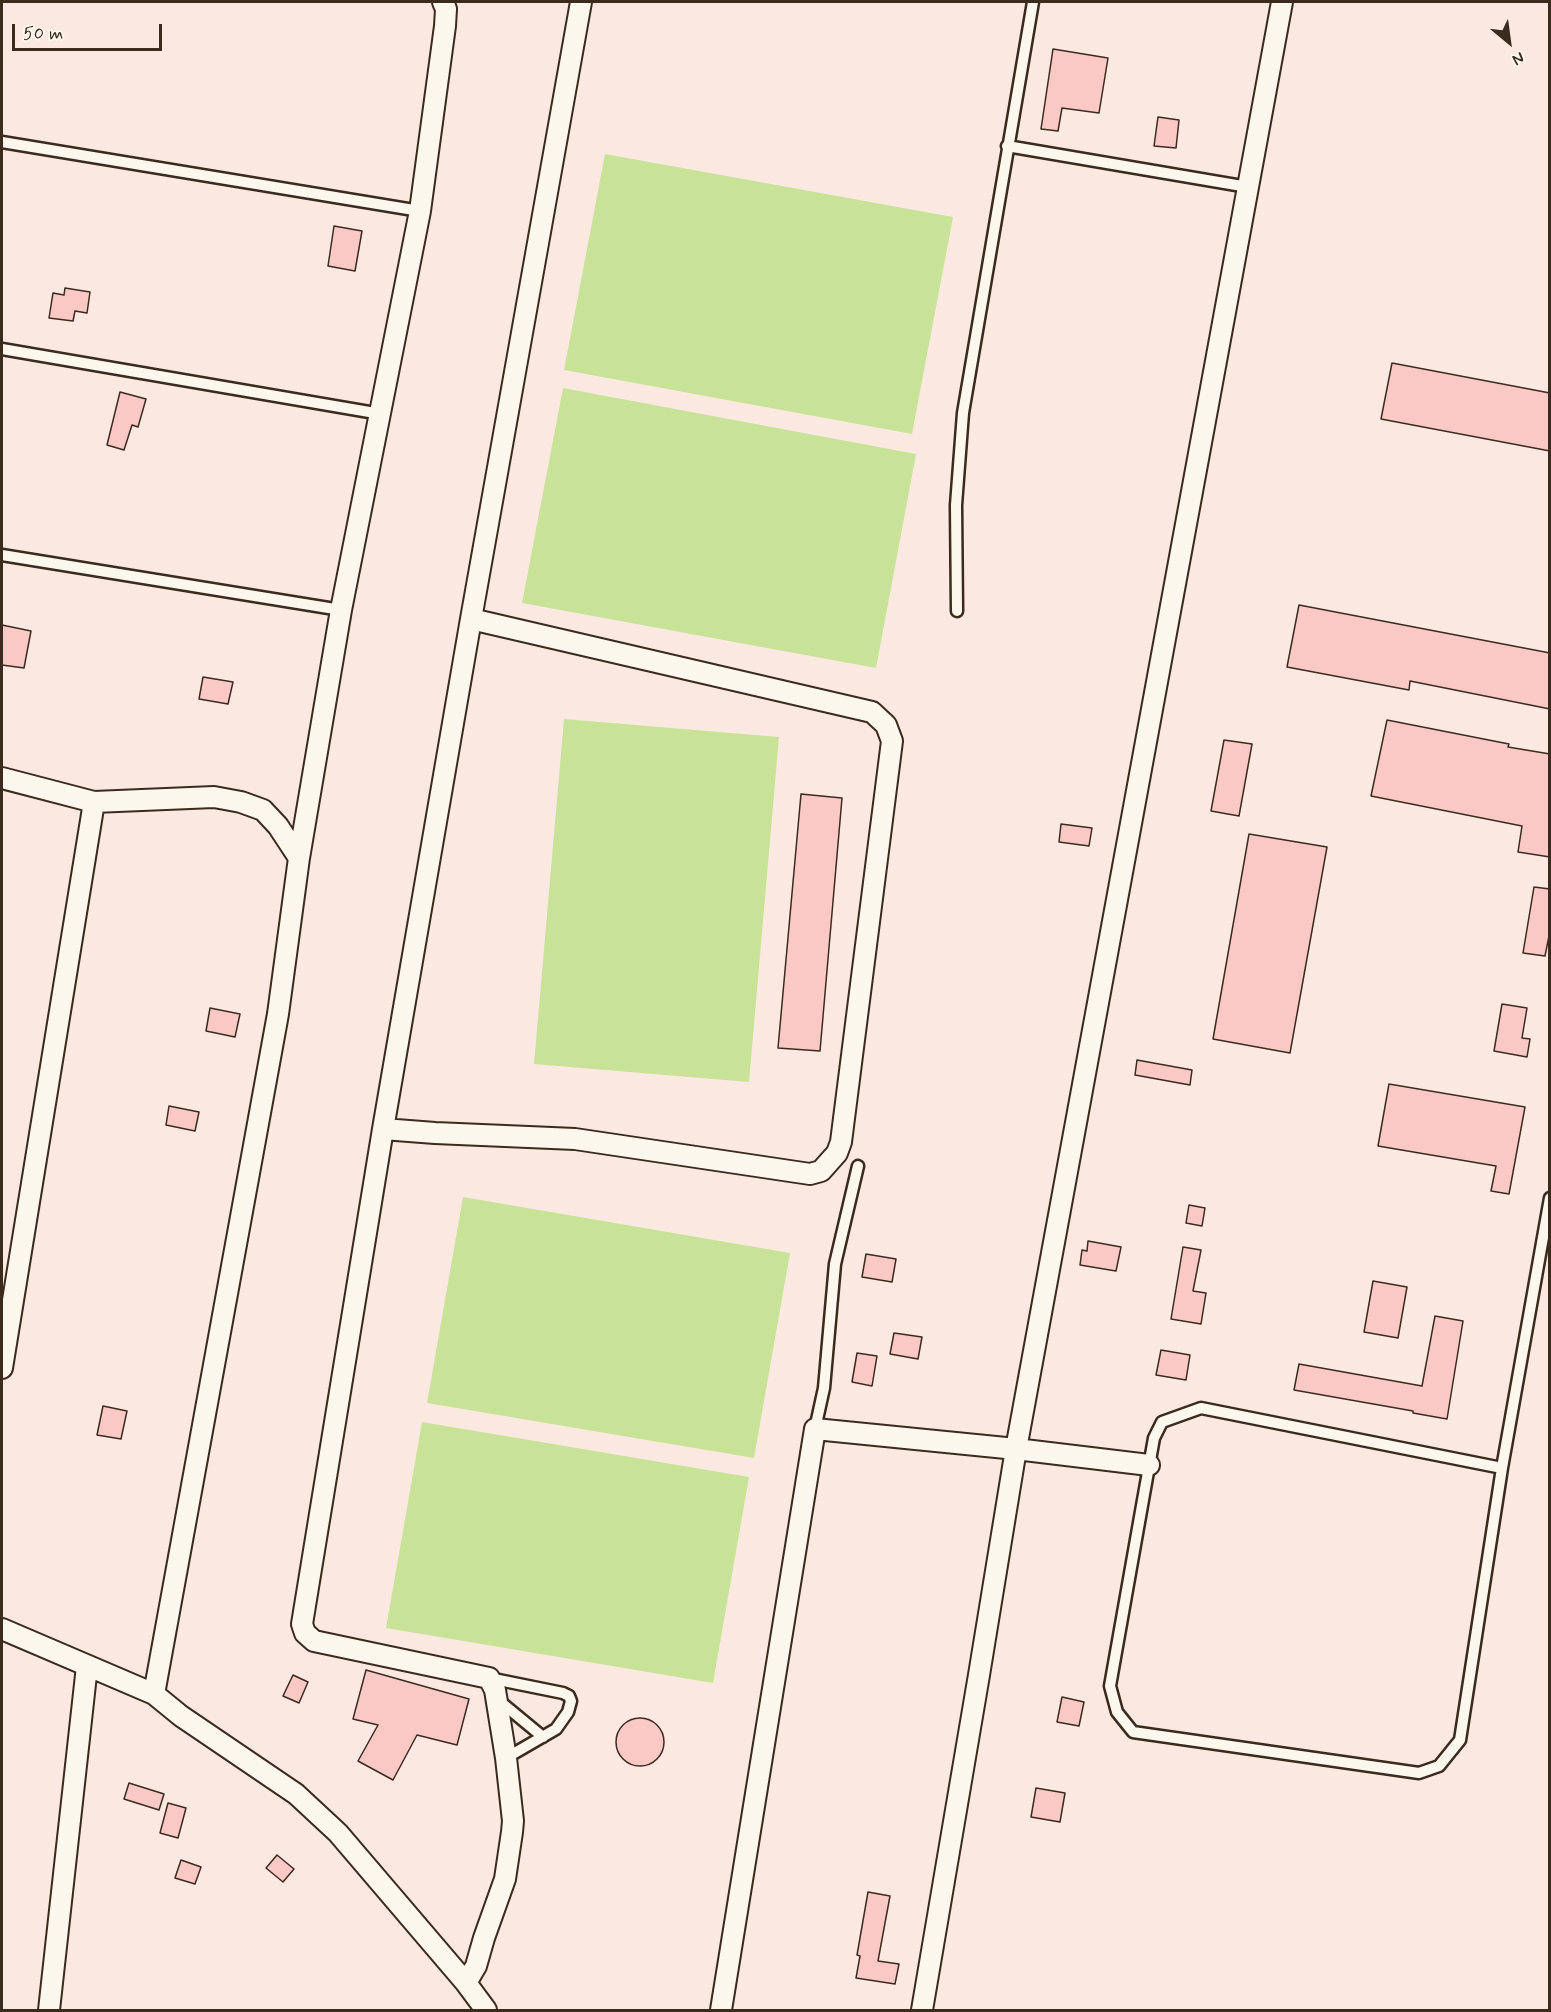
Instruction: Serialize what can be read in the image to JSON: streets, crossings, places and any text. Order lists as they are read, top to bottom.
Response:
{
  "scale_bar": "50 m",
  "north": "bottom right"
}
